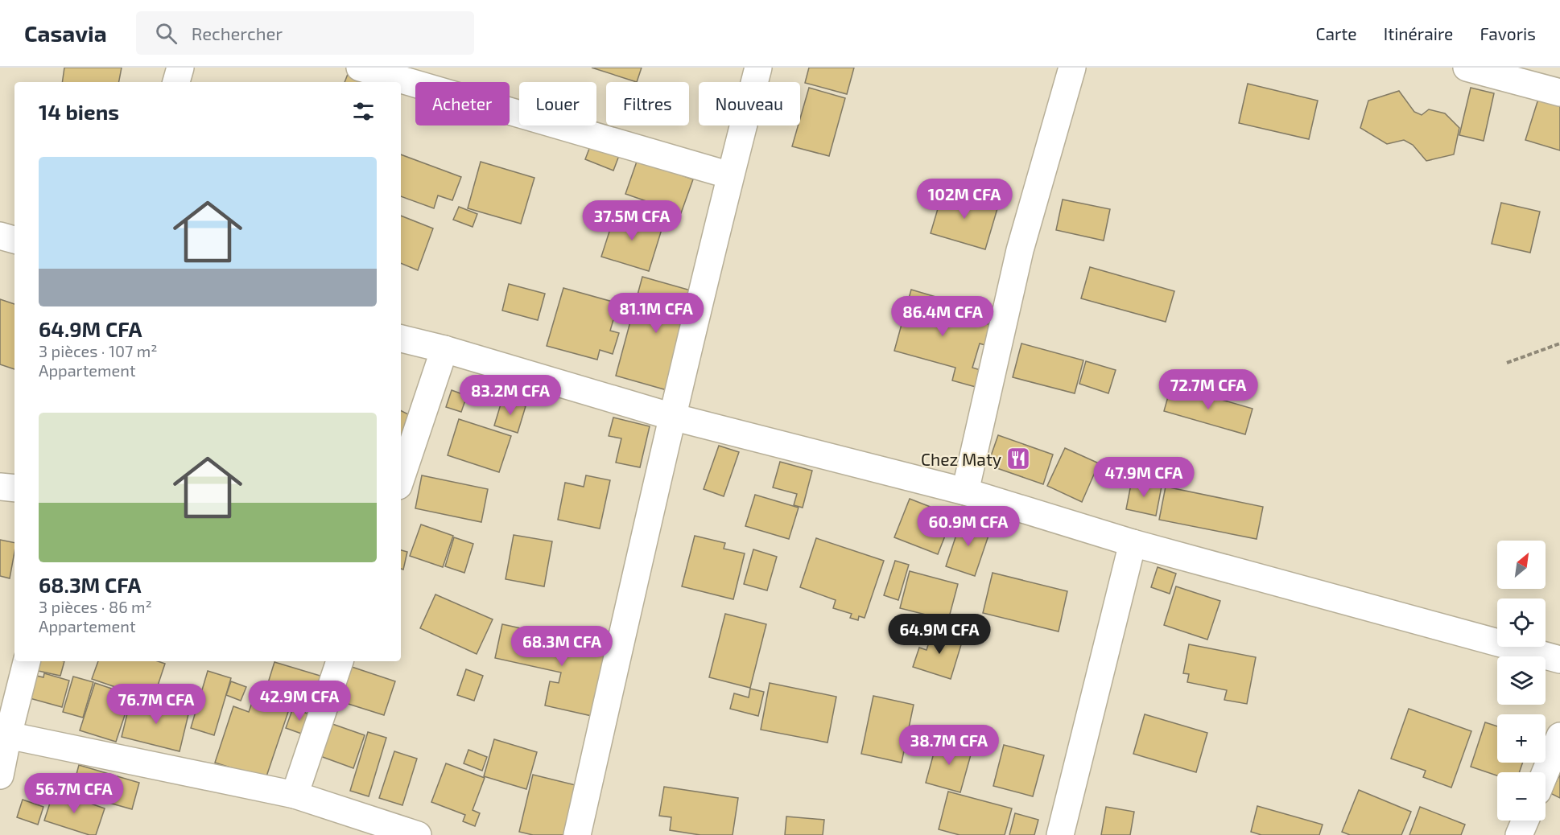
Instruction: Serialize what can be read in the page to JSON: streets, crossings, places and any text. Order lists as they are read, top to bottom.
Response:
{
  "places": {
    "restaurant": ["Chez Maty"]
  },
  "north": "top right",
  "page": {
    "header": "Casavia",
    "search": "Rechercher",
    "nav": ["Carte", "Itinéraire", "Favoris"],
    "chip": [
      "Acheter",
      "Louer",
      "Filtres",
      "Nouveau"
    ],
    "heading": "14 biens",
    "list": [
      {
        "name": "64.9M CFA",
        "note": "3 pièces · 107 m² · Appartement"
      },
      {
        "name": "68.3M CFA",
        "note": "3 pièces · 86 m² · Appartement"
      }
    ],
    "price": [
      "102M CFA",
      "37.5M CFA",
      "81.1M CFA",
      "86.4M CFA",
      "72.7M CFA",
      "83.2M CFA",
      "47.9M CFA",
      "60.9M CFA",
      "64.9M CFA",
      "68.3M CFA",
      "42.9M CFA",
      "76.7M CFA",
      "38.7M CFA",
      "56.7M CFA"
    ],
    "map_buttons": ["+", "−"]
  }
}
